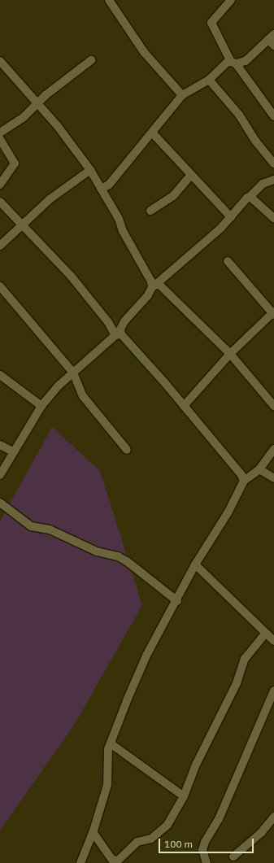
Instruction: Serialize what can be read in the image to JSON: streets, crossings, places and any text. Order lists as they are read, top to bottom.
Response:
{
  "scale_bar": "100 m"
}
